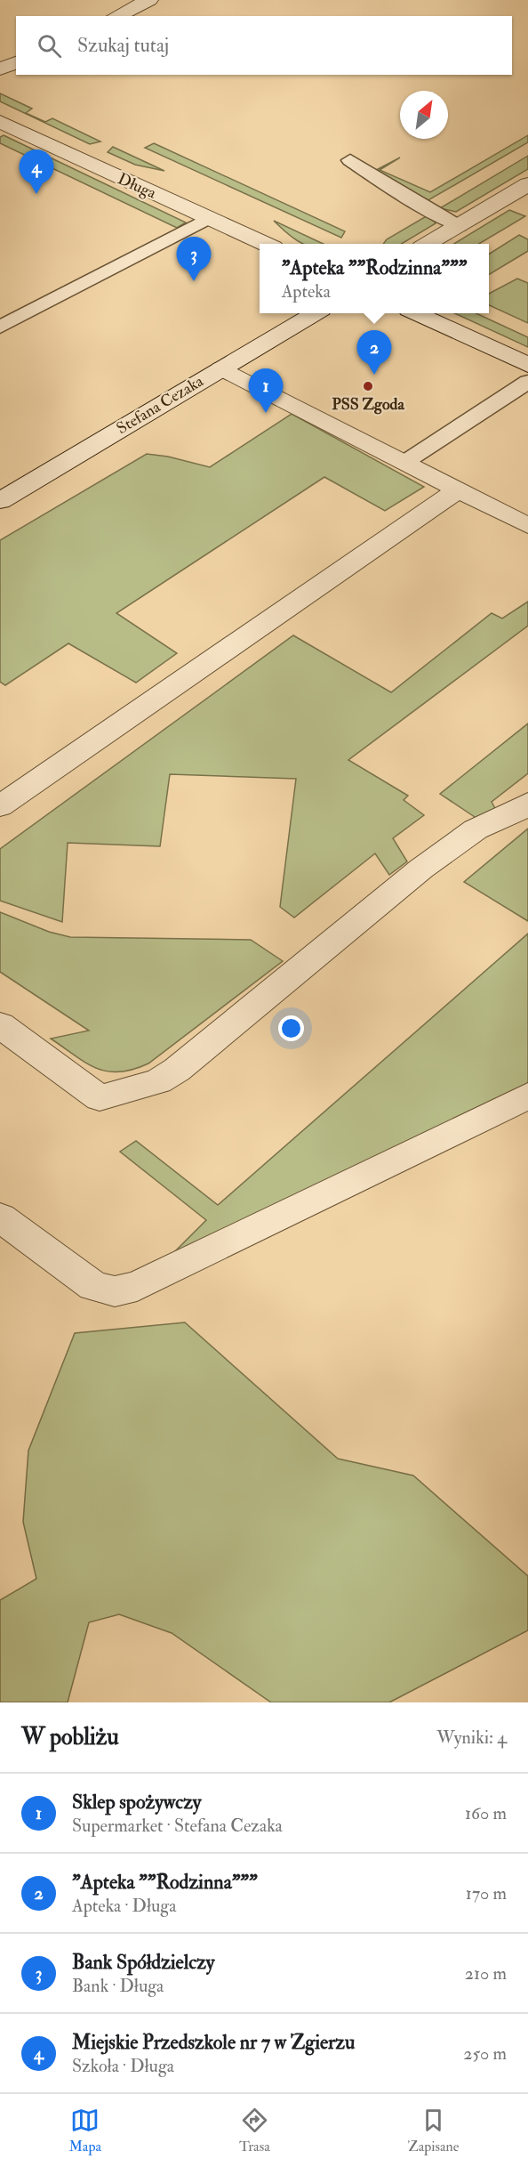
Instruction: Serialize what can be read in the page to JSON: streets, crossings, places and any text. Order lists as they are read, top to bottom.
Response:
{
  "streets": {
    "street": ["Długa", "Stefana Cezaka"]
  },
  "places": ["PSS Zgoda"],
  "north": "top right",
  "page": {
    "search": "Szukaj tutaj",
    "pins": [
      "4",
      "3",
      "2",
      "1"
    ],
    "popup": ["\"Apteka \"\"Rodzinna\"\"\"", "Apteka"],
    "heading": ["W pobliżu", "Wyniki: 4"],
    "list": [
      {
        "mark": "1",
        "name": "Sklep spożywczy",
        "note": "Supermarket · Stefana Cezaka",
        "value": "160 m"
      },
      {
        "mark": "2",
        "name": "\"Apteka \"\"Rodzinna\"\"\"",
        "note": "Apteka · Długa",
        "value": "170 m"
      },
      {
        "mark": "3",
        "name": "Bank Spółdzielczy",
        "note": "Bank · Długa",
        "value": "210 m"
      },
      {
        "mark": "4",
        "name": "Miejskie Przedszkole nr 7 w Zgierzu",
        "note": "Szkoła · Długa",
        "value": "250 m"
      }
    ],
    "nav": ["Mapa", "Trasa", "Zapisane"]
  }
}
